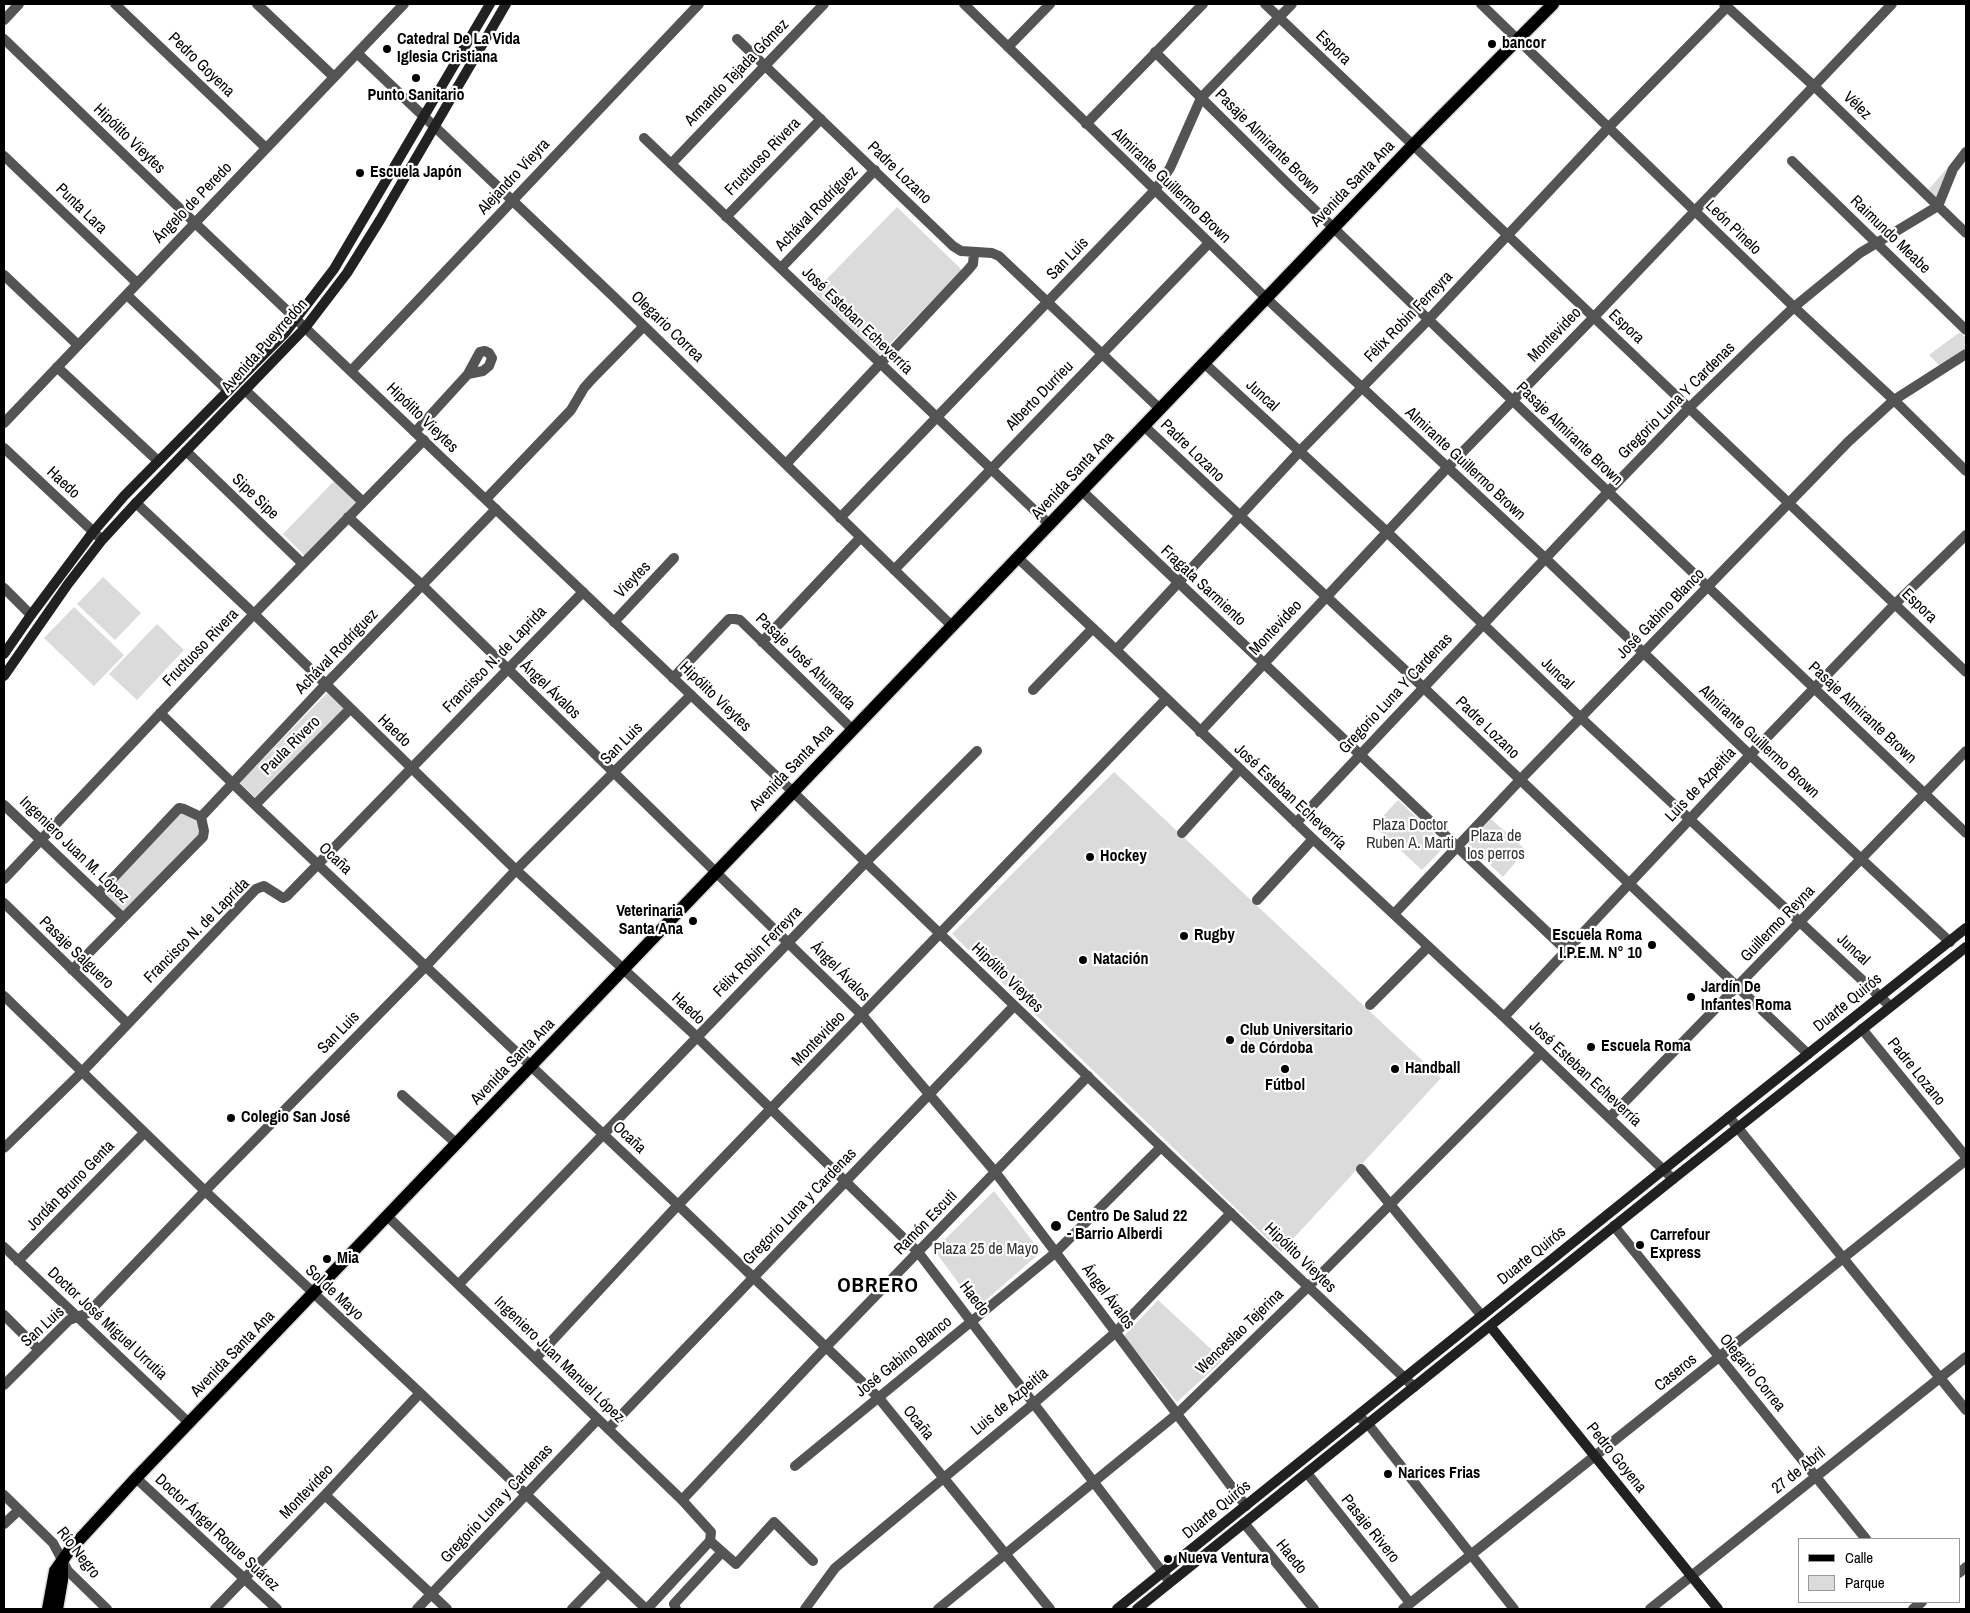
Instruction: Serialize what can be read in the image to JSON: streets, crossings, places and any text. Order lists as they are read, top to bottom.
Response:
{
  "streets": {
    "main road": [
      "Pedro Goyena",
      "Avenida Santa Ana",
      "Avenida Pueyrredón",
      "Duarte Quirós"
    ],
    "street": [
      "Espora",
      "Armando Tejada Gómez",
      "Vélez",
      "Hipólito Vieytes",
      "Pasaje Almirante Brown",
      "Fructuoso Rivera",
      "Padre Lozano",
      "Alejandro Vieyra",
      "Almirante Guillermo Brown",
      "Ángelo de Peredo",
      "Punta Lara",
      "Achával Rodríguez",
      "León Pinelo",
      "Raimundo Meabe",
      "San Luis",
      "Félix Robin Ferreyra",
      "José Esteban Echeverría",
      "Olegario Correa",
      "Montevideo",
      "Alberto Durrieu",
      "Juncal",
      "Gregorio Luna Y Cardenas",
      "Haedo",
      "Sipe Sipe",
      "Vieytes",
      "Fragata Sarmiento",
      "José Gabino Blanco",
      "Francisco N. de Laprida",
      "Pasaje José Ahumada",
      "Ángel Ávalos",
      "Paula Rivero",
      "Luis de Azpeitía",
      "Ingeniero Juan M. López",
      "Ocaña",
      "Guillermo Reyna",
      "Pasaje Salguero",
      "Jordán Bruno Genta",
      "Gregorio Luna y Cardenas",
      "Ramón Escuti",
      "Sol de Mayo",
      "Doctor José Miguel Urrutia",
      "Wenceslao Tejerina",
      "Ingeniero Juan Manuel López",
      "Caseros",
      "27 de Abril",
      "Pasaje Rivero",
      "Doctor Ángel Roque Suárez",
      "Río Negro"
    ]
  },
  "crossings": [
    ["Espora", "Avenida Santa Ana"],
    ["Espora", "San Luis"],
    ["Espora", "Félix Robin Ferreyra"],
    ["Espora", "Montevideo"],
    ["Espora", "Gregorio Luna Y Cardenas"],
    ["Espora", "José Gabino Blanco"],
    ["Espora", "Luis de Azpeitía"],
    ["Pedro Goyena", "Ángelo de Peredo"],
    ["Pedro Goyena", "Duarte Quirós"],
    ["Pedro Goyena", "Caseros"],
    ["Pedro Goyena", "27 de Abril"],
    ["Armando Tejada Gómez", "Padre Lozano"],
    ["Armando Tejada Gómez", "José Esteban Echeverría"],
    ["Vélez", "Félix Robin Ferreyra"],
    ["Vélez", "Montevideo"],
    ["Vélez", "Gregorio Luna Y Cardenas"],
    ["Hipólito Vieytes", "Fructuoso Rivera"],
    ["Hipólito Vieytes", "Alejandro Vieyra"],
    ["Hipólito Vieytes", "Avenida Santa Ana"],
    ["Hipólito Vieytes", "Ángelo de Peredo"],
    ["Hipólito Vieytes", "Achával Rodríguez"],
    ["Hipólito Vieytes", "San Luis"],
    ["Hipólito Vieytes", "Félix Robin Ferreyra"],
    ["Hipólito Vieytes", "Montevideo"],
    ["Hipólito Vieytes", "Avenida Pueyrredón"],
    ["Hipólito Vieytes", "Vieytes"],
    ["Hipólito Vieytes", "José Gabino Blanco"],
    ["Hipólito Vieytes", "Francisco N. de Laprida"],
    ["Hipólito Vieytes", "Pasaje José Ahumada"],
    ["Hipólito Vieytes", "Luis de Azpeitía"],
    ["Hipólito Vieytes", "Duarte Quirós"],
    ["Hipólito Vieytes", "Gregorio Luna y Cardenas"],
    ["Hipólito Vieytes", "Ramón Escuti"],
    ["Hipólito Vieytes", "Wenceslao Tejerina"],
    ["Pasaje Almirante Brown", "Avenida Santa Ana"],
    ["Pasaje Almirante Brown", "San Luis"],
    ["Pasaje Almirante Brown", "Félix Robin Ferreyra"],
    ["Pasaje Almirante Brown", "Montevideo"],
    ["Pasaje Almirante Brown", "Gregorio Luna Y Cardenas"],
    ["Pasaje Almirante Brown", "José Gabino Blanco"],
    ["Pasaje Almirante Brown", "Luis de Azpeitía"],
    ["Pasaje Almirante Brown", "Guillermo Reyna"],
    ["Fructuoso Rivera", "Padre Lozano"],
    ["Fructuoso Rivera", "José Esteban Echeverría"],
    ["Fructuoso Rivera", "Haedo"],
    ["Fructuoso Rivera", "Sipe Sipe"],
    ["Fructuoso Rivera", "Ángel Ávalos"],
    ["Fructuoso Rivera", "Ingeniero Juan M. López"],
    ["Fructuoso Rivera", "Ocaña"],
    ["Padre Lozano", "Avenida Santa Ana"],
    ["Padre Lozano", "Achával Rodríguez"],
    ["Padre Lozano", "San Luis"],
    ["Padre Lozano", "Félix Robin Ferreyra"],
    ["Padre Lozano", "Montevideo"],
    ["Padre Lozano", "Alberto Durrieu"],
    ["Padre Lozano", "Gregorio Luna Y Cardenas"],
    ["Padre Lozano", "José Gabino Blanco"],
    ["Padre Lozano", "Luis de Azpeitía"],
    ["Padre Lozano", "Guillermo Reyna"],
    ["Padre Lozano", "Duarte Quirós"],
    ["Padre Lozano", "Caseros"],
    ["Alejandro Vieyra", "Olegario Correa"],
    ["Avenida Santa Ana", "Almirante Guillermo Brown"],
    ["Avenida Santa Ana", "León Pinelo"],
    ["Avenida Santa Ana", "José Esteban Echeverría"],
    ["Avenida Santa Ana", "Olegario Correa"],
    ["Avenida Santa Ana", "Juncal"],
    ["Avenida Santa Ana", "Haedo"],
    ["Avenida Santa Ana", "Fragata Sarmiento"],
    ["Avenida Santa Ana", "Pasaje José Ahumada"],
    ["Avenida Santa Ana", "Ángel Ávalos"],
    ["Avenida Santa Ana", "Ocaña"],
    ["Avenida Santa Ana", "Sol de Mayo"],
    ["Avenida Santa Ana", "Doctor José Miguel Urrutia"],
    ["Avenida Santa Ana", "Ingeniero Juan Manuel López"],
    ["Avenida Santa Ana", "Doctor Ángel Roque Suárez"],
    ["Avenida Santa Ana", "Río Negro"],
    ["Almirante Guillermo Brown", "San Luis"],
    ["Almirante Guillermo Brown", "Félix Robin Ferreyra"],
    ["Almirante Guillermo Brown", "Montevideo"],
    ["Almirante Guillermo Brown", "Alberto Durrieu"],
    ["Almirante Guillermo Brown", "Gregorio Luna Y Cardenas"],
    ["Almirante Guillermo Brown", "José Gabino Blanco"],
    ["Almirante Guillermo Brown", "Luis de Azpeitía"],
    ["Almirante Guillermo Brown", "Guillermo Reyna"],
    ["Almirante Guillermo Brown", "Duarte Quirós"],
    ["Ángelo de Peredo", "Punta Lara"],
    ["Ángelo de Peredo", "Olegario Correa"],
    ["Achával Rodríguez", "José Esteban Echeverría"],
    ["Achával Rodríguez", "Haedo"],
    ["Achával Rodríguez", "Ángel Ávalos"],
    ["Achával Rodríguez", "Ocaña"],
    ["León Pinelo", "Félix Robin Ferreyra"],
    ["León Pinelo", "Montevideo"],
    ["León Pinelo", "Gregorio Luna Y Cardenas"],
    ["León Pinelo", "José Gabino Blanco"],
    ["Raimundo Meabe", "Gregorio Luna Y Cardenas"],
    ["San Luis", "José Esteban Echeverría"],
    ["San Luis", "Olegario Correa"],
    ["San Luis", "Haedo"],
    ["San Luis", "Ángel Ávalos"],
    ["San Luis", "Ocaña"],
    ["San Luis", "Sol de Mayo"],
    ["San Luis", "Doctor José Miguel Urrutia"],
    ["Félix Robin Ferreyra", "José Esteban Echeverría"],
    ["Félix Robin Ferreyra", "Juncal"],
    ["Félix Robin Ferreyra", "Haedo"],
    ["Félix Robin Ferreyra", "Fragata Sarmiento"],
    ["Félix Robin Ferreyra", "Ángel Ávalos"],
    ["Félix Robin Ferreyra", "Ocaña"],
    ["Félix Robin Ferreyra", "Ingeniero Juan Manuel López"],
    ["José Esteban Echeverría", "Montevideo"],
    ["José Esteban Echeverría", "Alberto Durrieu"],
    ["José Esteban Echeverría", "Gregorio Luna Y Cardenas"],
    ["José Esteban Echeverría", "José Gabino Blanco"],
    ["José Esteban Echeverría", "Luis de Azpeitía"],
    ["José Esteban Echeverría", "Guillermo Reyna"],
    ["José Esteban Echeverría", "Duarte Quirós"],
    ["José Esteban Echeverría", "Wenceslao Tejerina"],
    ["Olegario Correa", "Avenida Pueyrredón"],
    ["Olegario Correa", "Alberto Durrieu"],
    ["Olegario Correa", "Duarte Quirós"],
    ["Olegario Correa", "Caseros"],
    ["Olegario Correa", "27 de Abril"],
    ["Montevideo", "Juncal"],
    ["Montevideo", "Haedo"],
    ["Montevideo", "Fragata Sarmiento"],
    ["Montevideo", "Ángel Ávalos"],
    ["Montevideo", "Ocaña"],
    ["Montevideo", "Sol de Mayo"],
    ["Montevideo", "Ingeniero Juan Manuel López"],
    ["Montevideo", "Doctor Ángel Roque Suárez"],
    ["Avenida Pueyrredón", "Haedo"],
    ["Avenida Pueyrredón", "Sipe Sipe"],
    ["Juncal", "Gregorio Luna Y Cardenas"],
    ["Juncal", "José Gabino Blanco"],
    ["Juncal", "Luis de Azpeitía"],
    ["Juncal", "Guillermo Reyna"],
    ["Juncal", "Duarte Quirós"],
    ["Gregorio Luna Y Cardenas", "Fragata Sarmiento"],
    ["Haedo", "José Gabino Blanco"],
    ["Haedo", "Francisco N. de Laprida"],
    ["Haedo", "Paula Rivero"],
    ["Haedo", "Luis de Azpeitía"],
    ["Haedo", "Duarte Quirós"],
    ["Haedo", "Gregorio Luna y Cardenas"],
    ["Haedo", "Ramón Escuti"],
    ["Haedo", "Wenceslao Tejerina"],
    ["Fragata Sarmiento", "José Gabino Blanco"],
    ["Fragata Sarmiento", "Luis de Azpeitía"],
    ["José Gabino Blanco", "Ángel Ávalos"],
    ["José Gabino Blanco", "Ocaña"],
    ["Francisco N. de Laprida", "Ángel Ávalos"],
    ["Francisco N. de Laprida", "Ocaña"],
    ["Francisco N. de Laprida", "Pasaje Salguero"],
    ["Francisco N. de Laprida", "Sol de Mayo"],
    ["Ángel Ávalos", "Luis de Azpeitía"],
    ["Ángel Ávalos", "Duarte Quirós"],
    ["Ángel Ávalos", "Gregorio Luna y Cardenas"],
    ["Ángel Ávalos", "Ramón Escuti"],
    ["Ángel Ávalos", "Wenceslao Tejerina"],
    ["Paula Rivero", "Ocaña"],
    ["Luis de Azpeitía", "Ocaña"],
    ["Ocaña", "Gregorio Luna y Cardenas"],
    ["Ocaña", "Ramón Escuti"],
    ["Ocaña", "Wenceslao Tejerina"],
    ["Duarte Quirós", "Pasaje Rivero"],
    ["Jordán Bruno Genta", "Sol de Mayo"],
    ["Jordán Bruno Genta", "Doctor José Miguel Urrutia"],
    ["Gregorio Luna y Cardenas", "Sol de Mayo"],
    ["Gregorio Luna y Cardenas", "Ingeniero Juan Manuel López"],
    ["Ramón Escuti", "Ingeniero Juan Manuel López"],
    ["Caseros", "Pasaje Rivero"]
  ],
  "districts": ["OBRERO"],
  "parks": ["Plaza Doctor Ruben A. Marti", "Plaza de los perros", "Plaza 25 de Mayo"],
  "places": [
    "bancor",
    "Catedral De La Vida Iglesia Cristiana",
    "Punto Sanitario",
    "Escuela Japón",
    "Hockey",
    "Veterinaria Santa Ana",
    "Rugby",
    "Escuela Roma I.P.E.M. N° 10",
    "Natación",
    "Jardín De Infantes Roma",
    "Club Universitario de Córdoba",
    "Escuela Roma",
    "Fútbol",
    "Handball",
    "Colegio San José",
    "Centro De Salud 22 - Barrio Alberdi",
    "Carrefour Express",
    "Mia",
    "Narices Frias",
    "Nueva Ventura"
  ],
  "legend": ["Calle", "Parque"]
}
